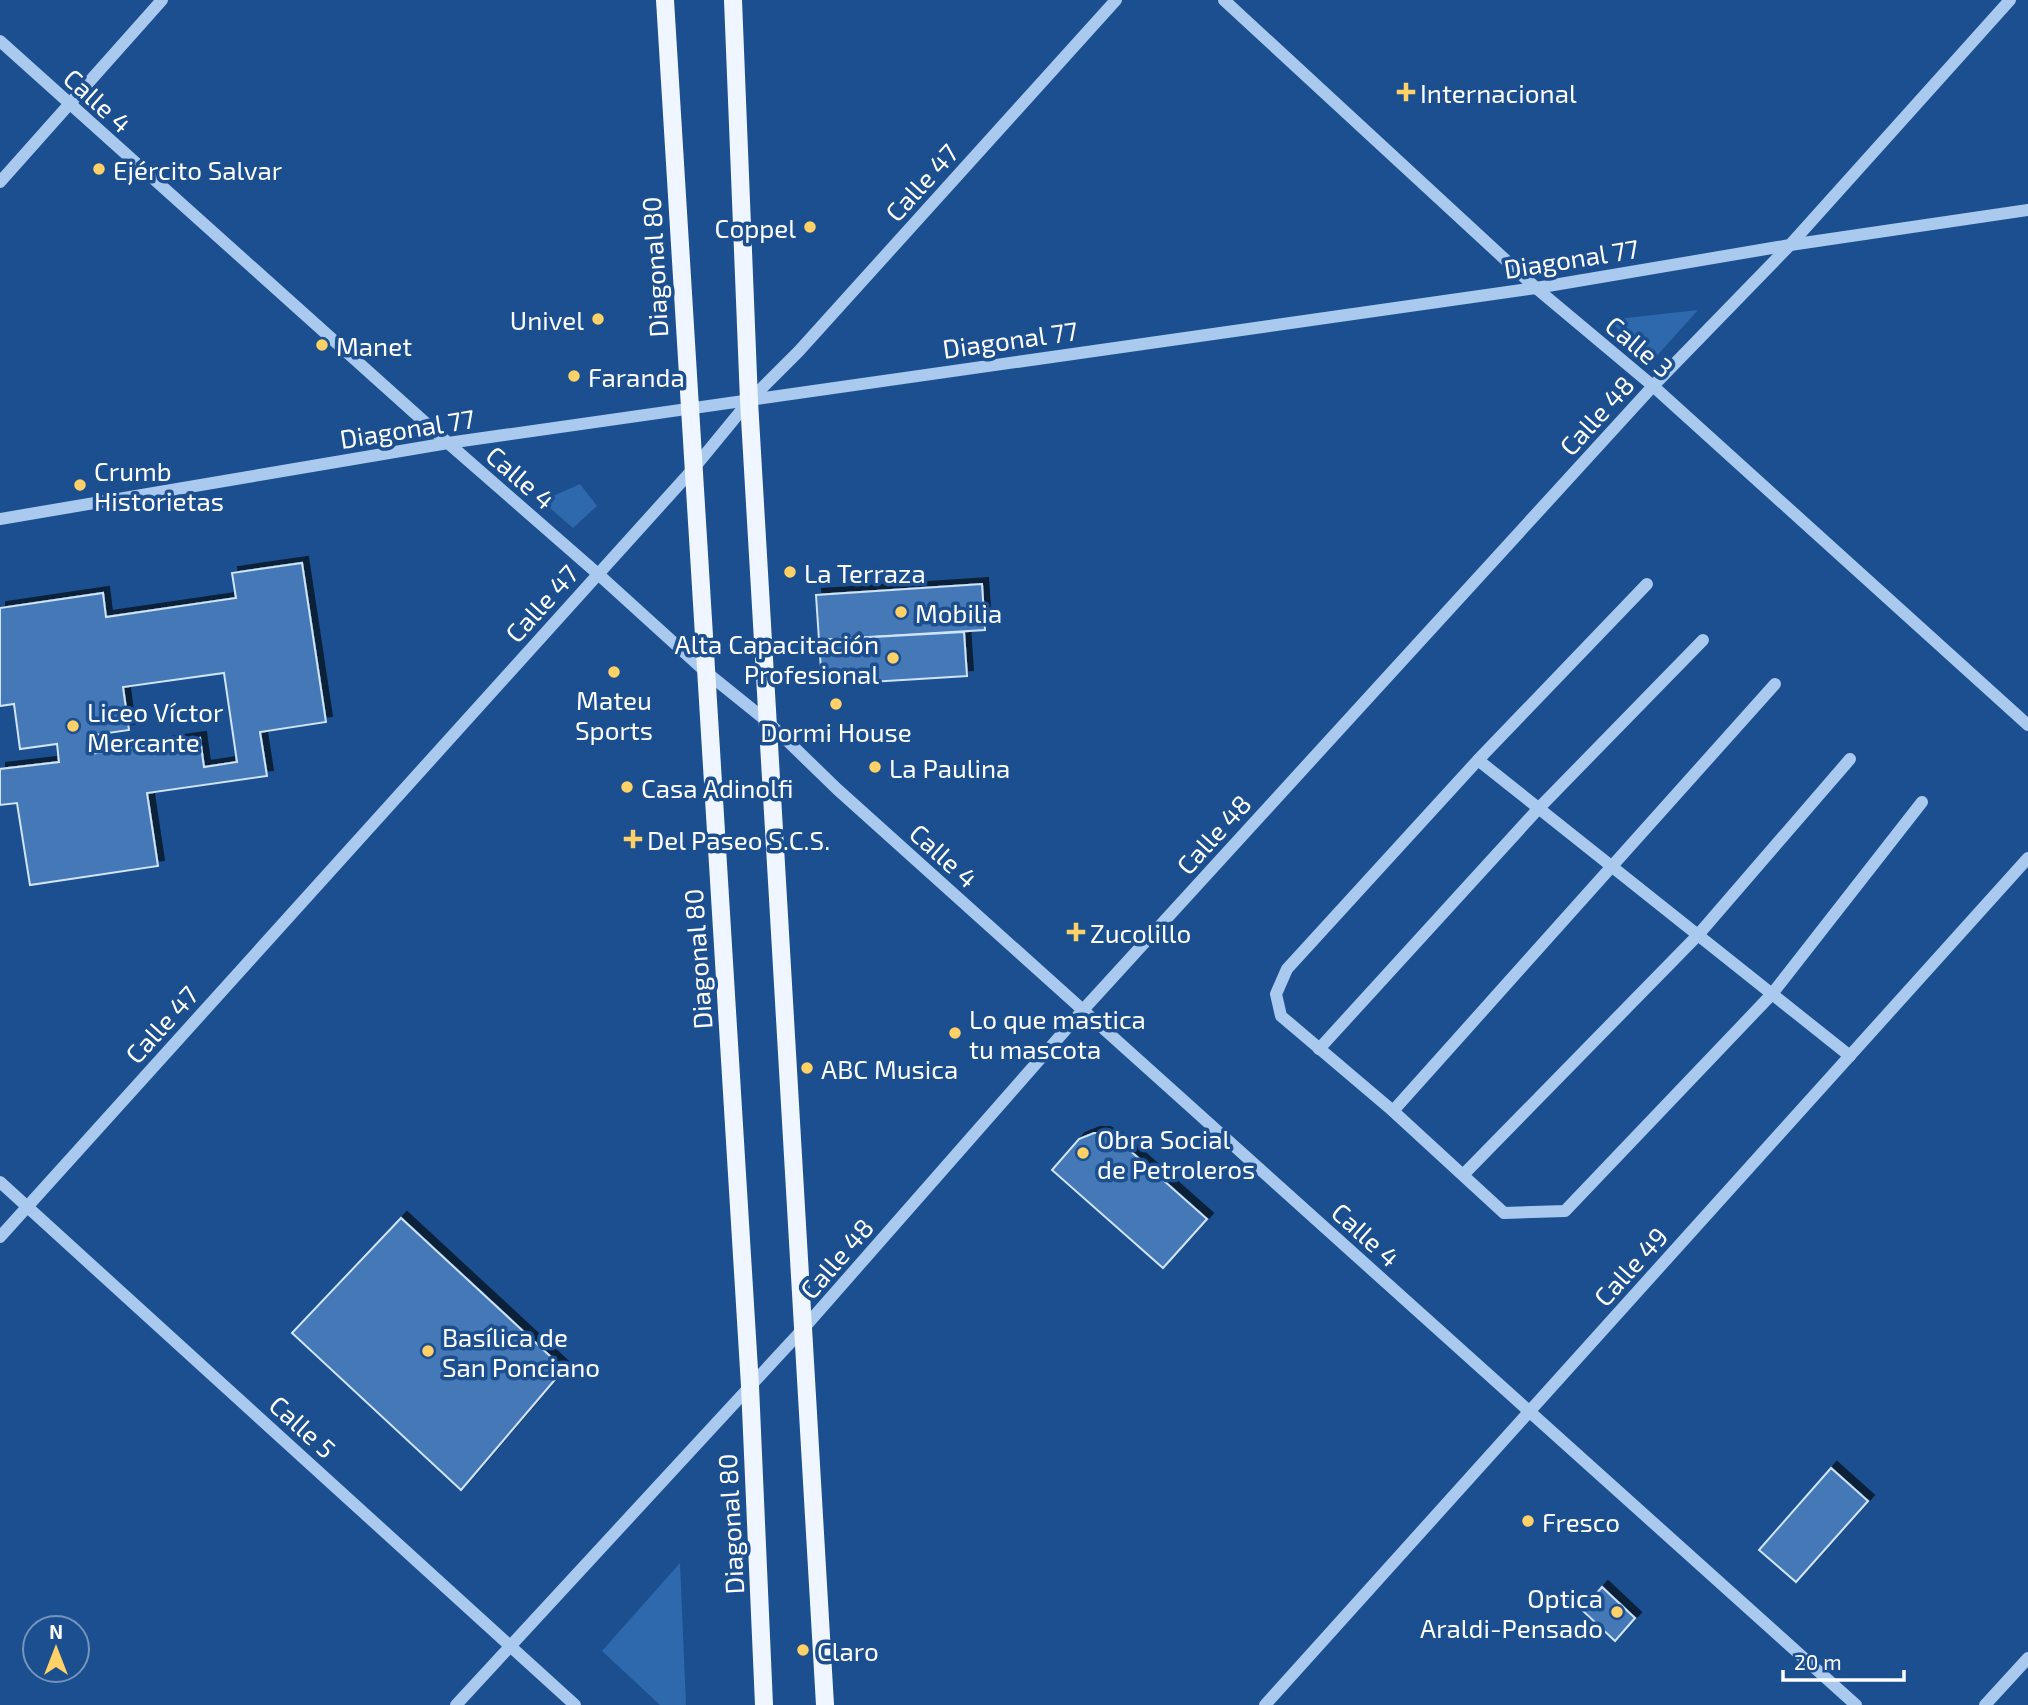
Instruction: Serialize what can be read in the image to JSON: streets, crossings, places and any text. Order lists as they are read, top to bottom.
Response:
{
  "streets": {
    "main road": ["Diagonal 80"],
    "street": [
      "Calle 4",
      "Calle 47",
      "Diagonal 77",
      "Calle 3",
      "Calle 48",
      "Calle 49",
      "Calle 5"
    ]
  },
  "crossings": [
    ["Calle 4", "Calle 47"],
    ["Calle 4", "Diagonal 77"],
    ["Calle 4", "Diagonal 80"],
    ["Calle 4", "Calle 48"],
    ["Calle 4", "Calle 49"],
    ["Calle 47", "Diagonal 77"],
    ["Calle 47", "Diagonal 80"],
    ["Calle 47", "Calle 5"],
    ["Diagonal 77", "Diagonal 80"],
    ["Diagonal 77", "Calle 3"],
    ["Diagonal 77", "Calle 48"],
    ["Diagonal 80", "Calle 48"],
    ["Calle 3", "Calle 48"],
    ["Calle 48", "Calle 5"]
  ],
  "places": {
    "health": ["Internacional", "Del Paseo S.C.S.", "Zucolillo"],
    "other": [
      "Ejército Salvar",
      "Coppel",
      "Univel",
      "Manet",
      "Faranda",
      "Crumb Historietas",
      "La Terraza",
      "Mobilia",
      "Alta Capacitación Profesional",
      "Mateu Sports",
      "Dormi House",
      "Liceo Víctor Mercante",
      "La Paulina",
      "Casa Adinolfi",
      "Lo que mastica tu mascota",
      "ABC Musica",
      "Obra Social de Petroleros",
      "Basílica de San Ponciano",
      "Fresco",
      "Optica Araldi-Pensado",
      "Claro"
    ]
  },
  "scale_bar": "20 m",
  "north": "top"
}
